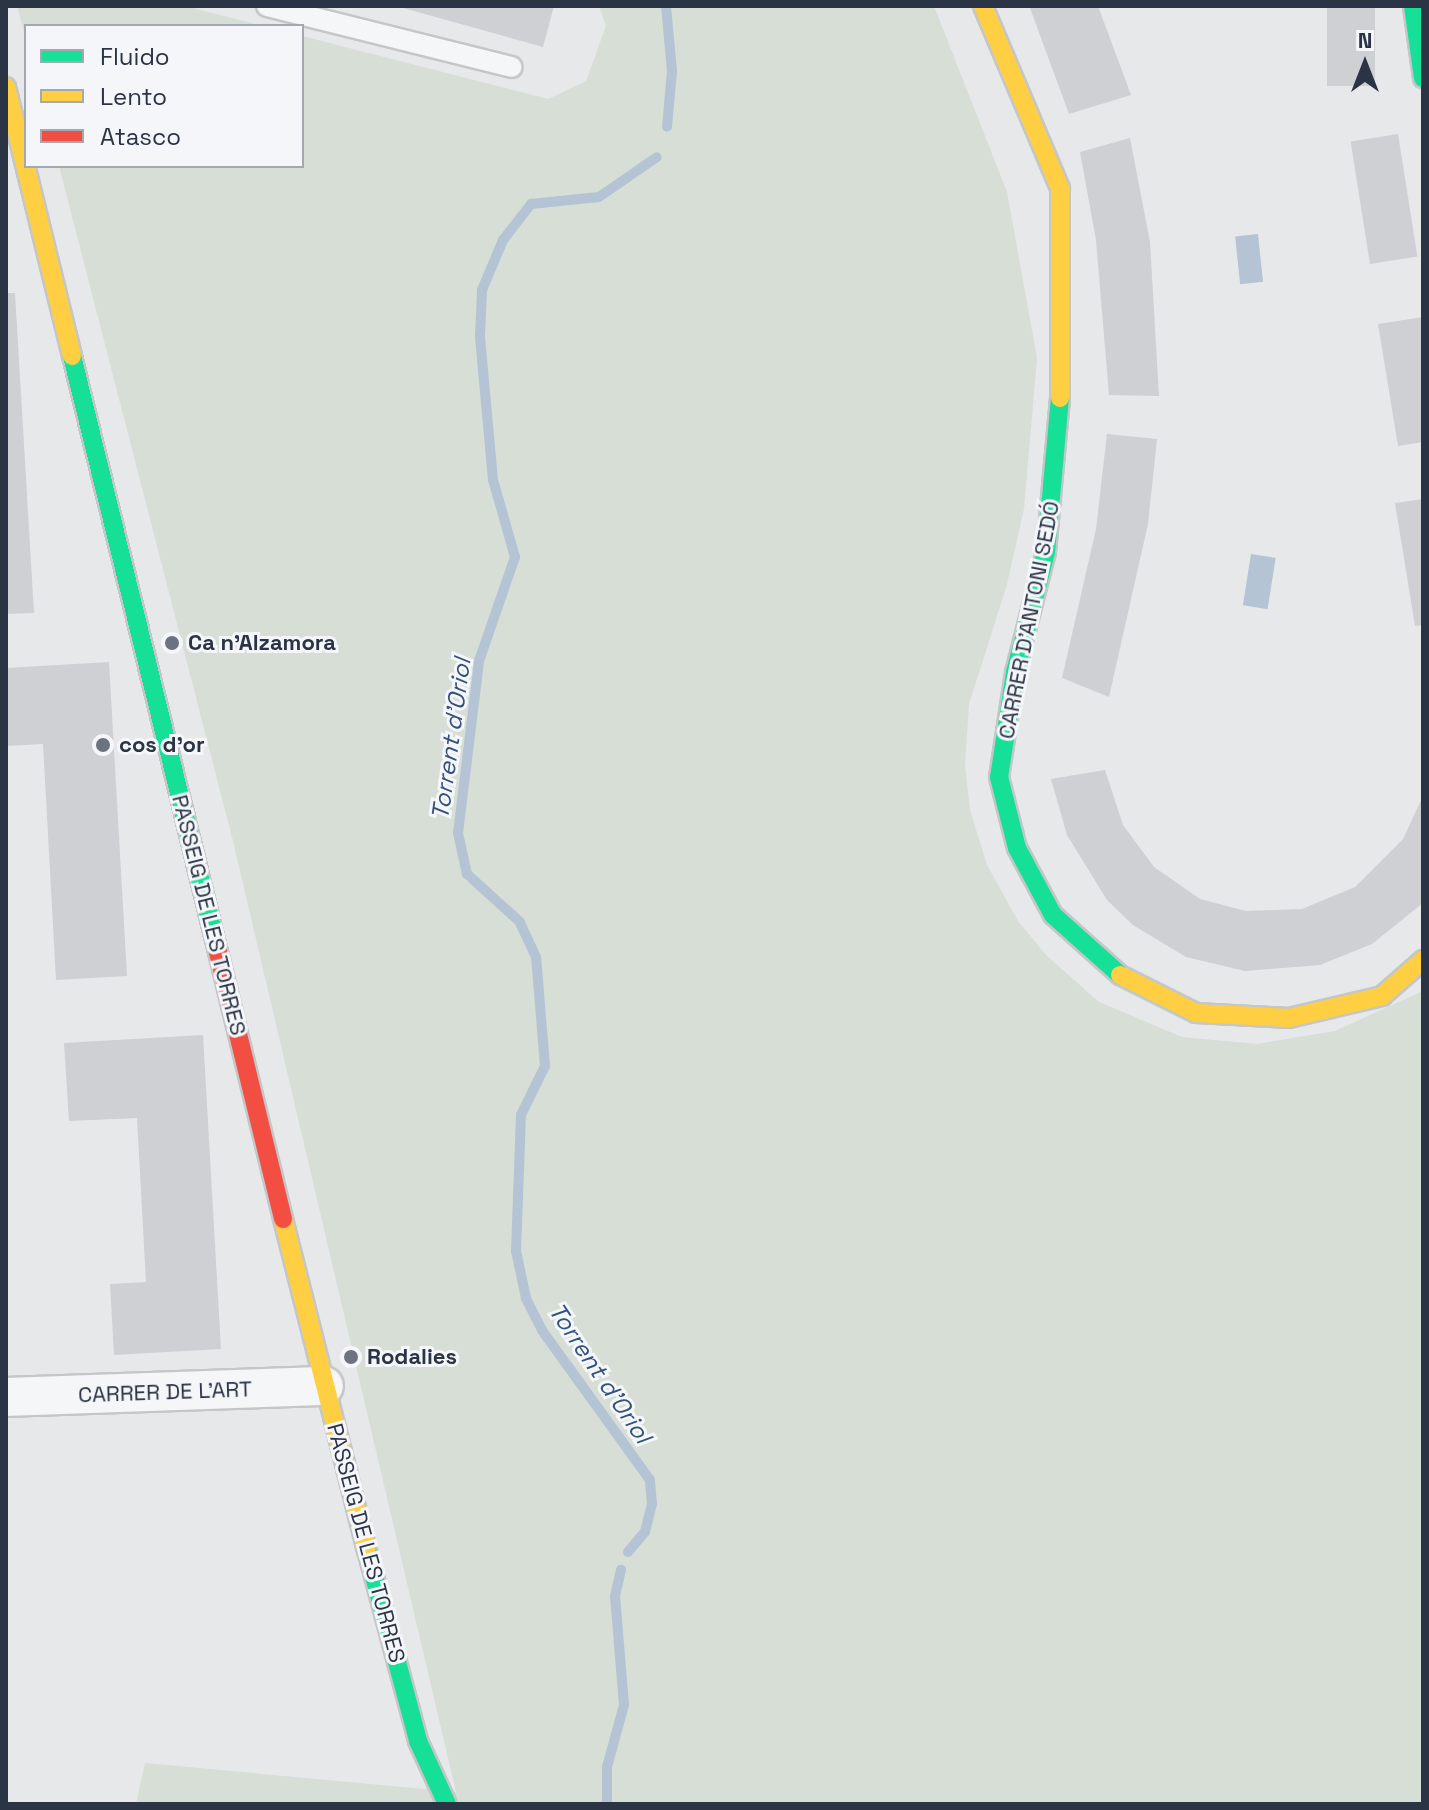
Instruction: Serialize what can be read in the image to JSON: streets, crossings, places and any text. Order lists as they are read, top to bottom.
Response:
{
  "streets": {
    "street": ["CARRER D'ANTONI SEDÓ", "PASSEIG DE LES TORRES", "CARRER DE L'ART"]
  },
  "crossings": [
    ["PASSEIG DE LES TORRES", "CARRER DE L'ART"]
  ],
  "water": ["Torrent d'Oriol"],
  "places": ["Ca n'Alzamora", "cos d'or", "Rodalies"],
  "legend": ["Fluido", "Lento", "Atasco"],
  "north": "top"
}
